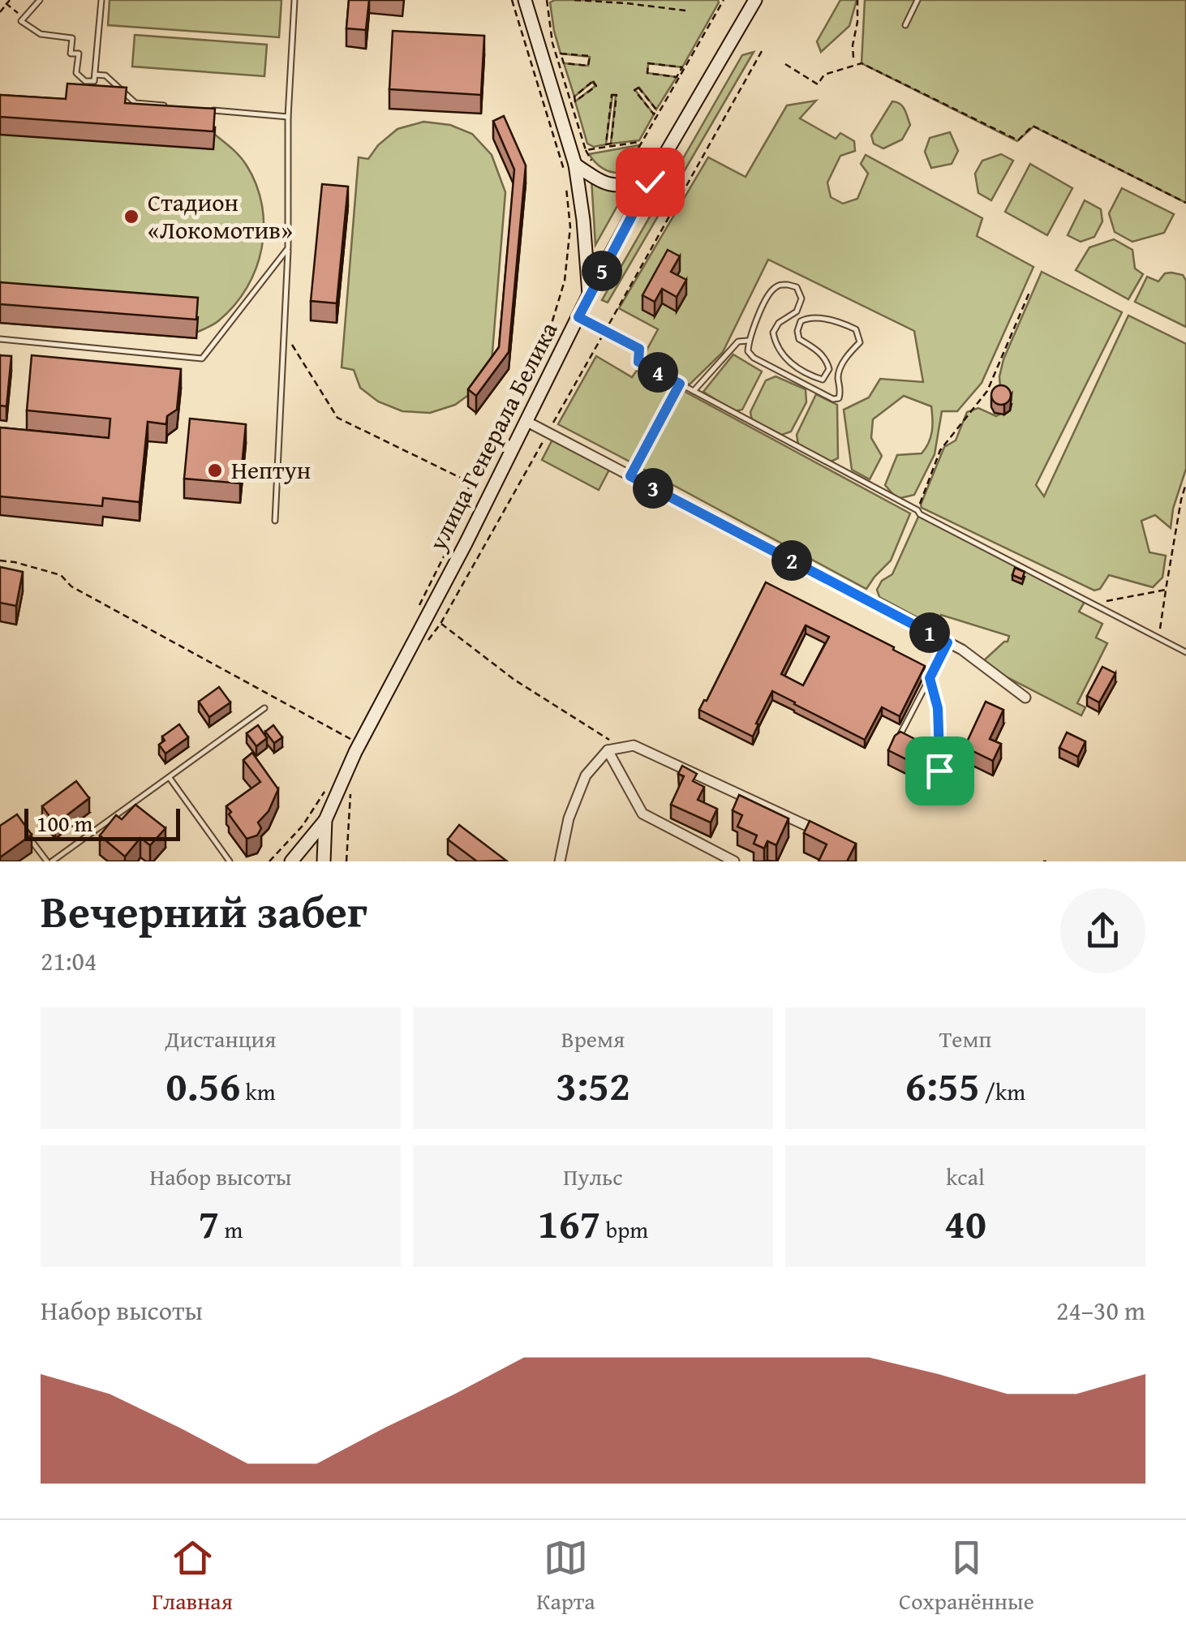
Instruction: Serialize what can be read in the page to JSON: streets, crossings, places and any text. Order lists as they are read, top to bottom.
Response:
{
  "streets": {
    "main road": ["улица Генерала Белика"]
  },
  "places": ["Стадион «Локомотив»", "Нептун"],
  "scale_bar": "100 m",
  "page": {
    "pins": [
      "5",
      "4",
      "3",
      "2",
      "1"
    ],
    "scale": "100 m",
    "heading": ["Вечерний забег", "21:04"],
    "stats": [
      ["Дистанция", "0.56 km"],
      ["Время", "3:52"],
      ["Темп", "6:55 /km"],
      ["Набор высоты", "7 m"],
      ["Пульс", "167 bpm"],
      ["kcal", "40"]
    ],
    "chart": ["Набор высоты", "24–30 m"],
    "tabs": ["Главная", "Карта", "Сохранённые"]
  }
}
